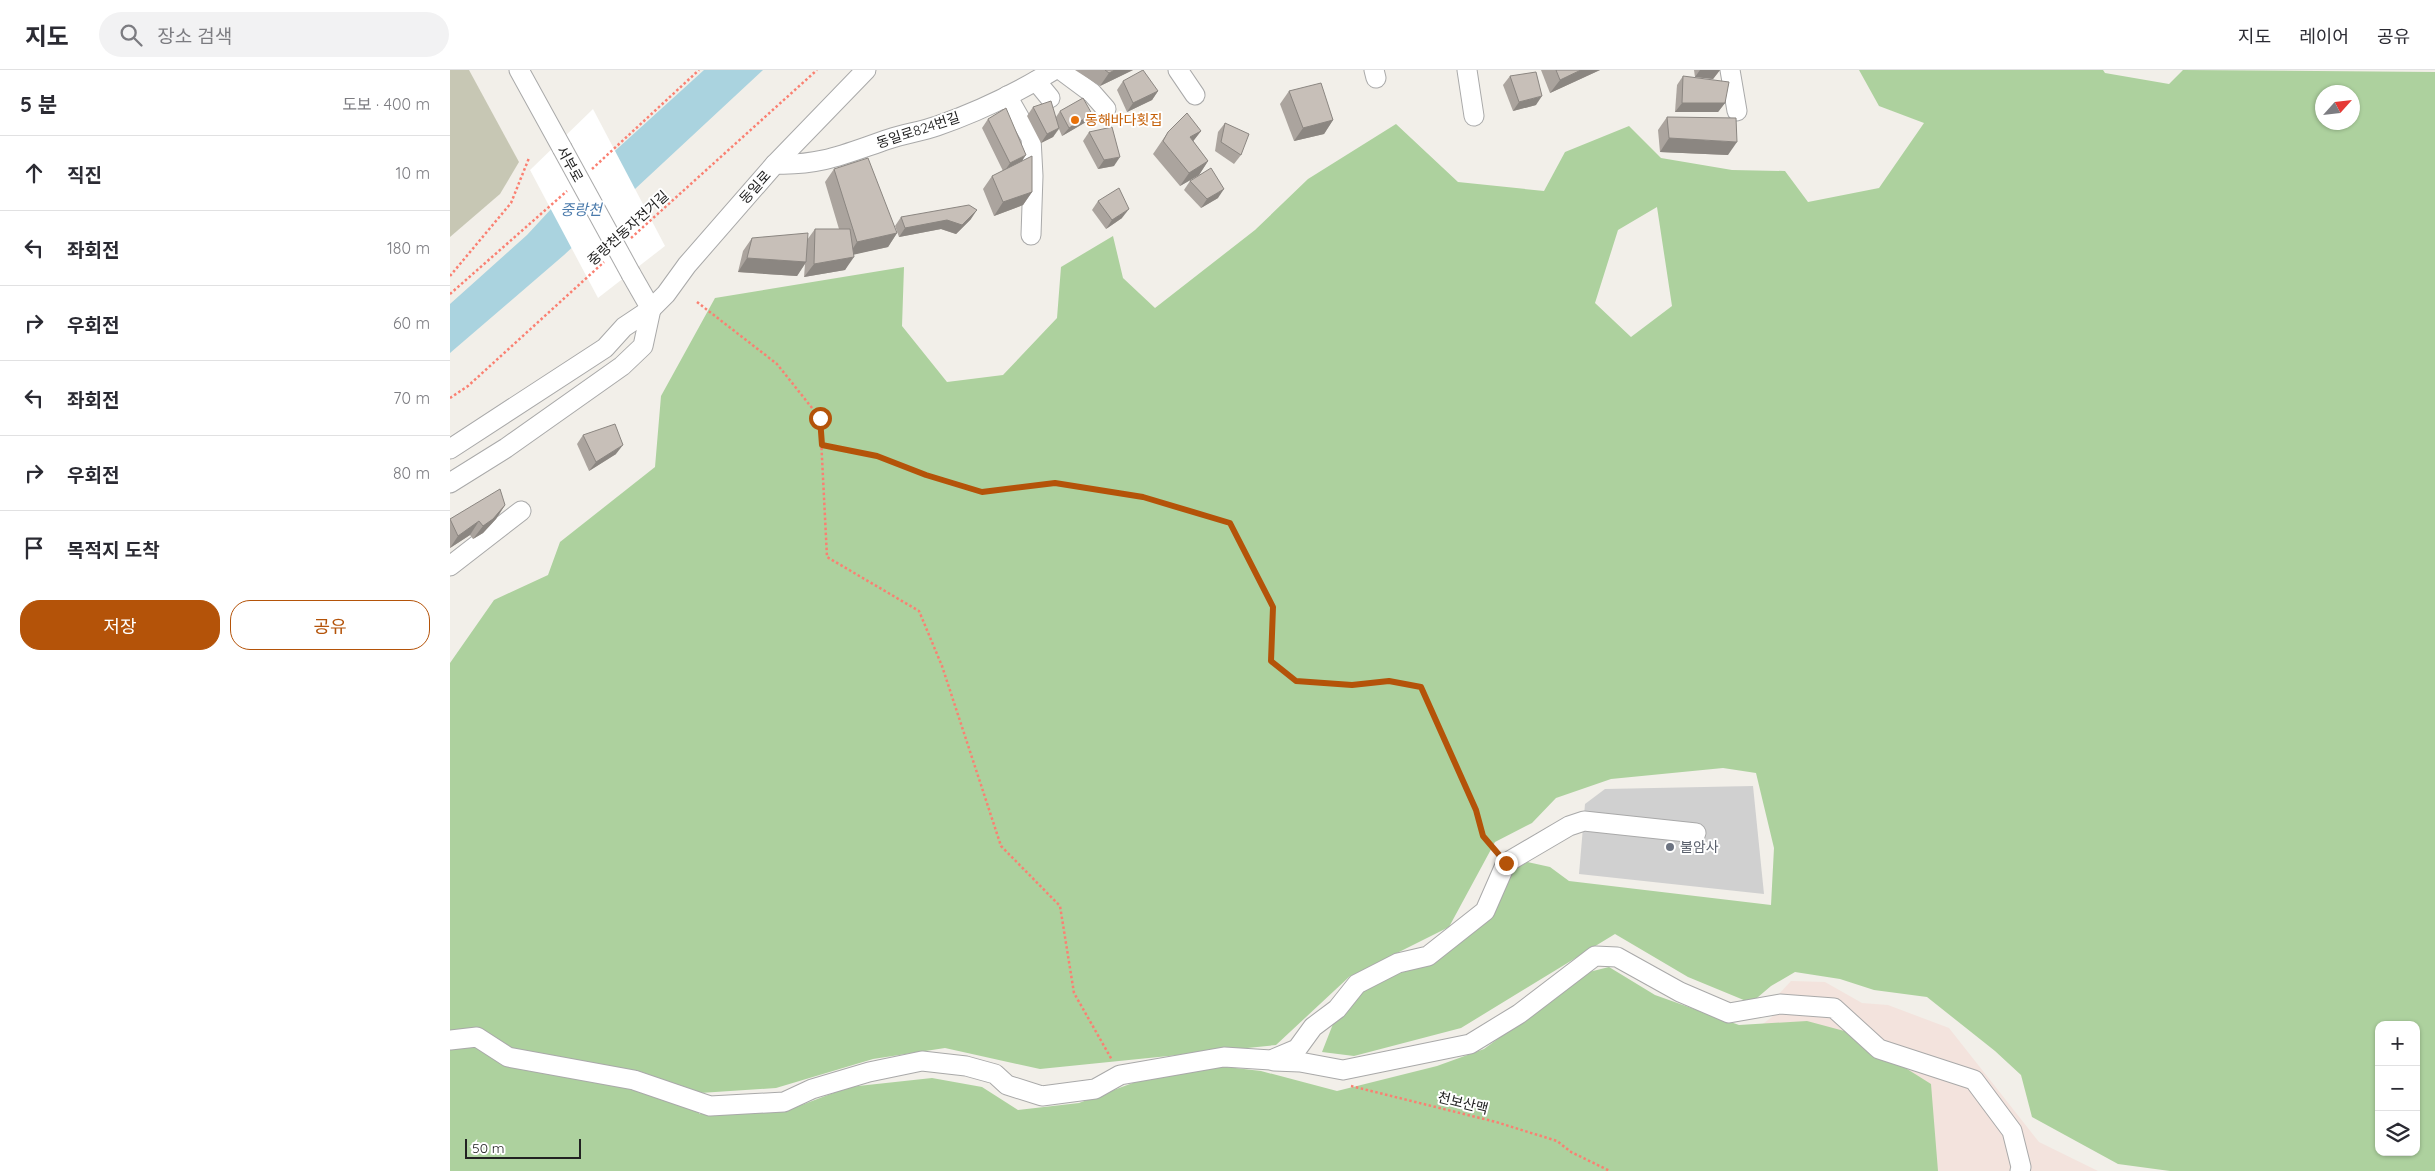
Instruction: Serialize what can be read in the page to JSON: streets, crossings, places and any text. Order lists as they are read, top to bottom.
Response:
{
  "streets": {
    "street": ["동일로824번길", "서부로", "동일로"],
    "path": ["중랑천동자전거길", "천보산맥"]
  },
  "crossings": [
    ["동일로824번길", "동일로"],
    ["서부로", "동일로"]
  ],
  "water": ["중랑천"],
  "places": ["동해바다횟집", "불암사"],
  "scale_bar": "50 m",
  "north": "top right",
  "page": {
    "header": "지도",
    "search": "장소 검색",
    "nav": ["지도", "레이어", "공유"],
    "heading": ["5 분", "도보 · 400 m"],
    "list": [
      ["직진", "10 m"],
      ["좌회전", "180 m"],
      ["우회전", "60 m"],
      ["좌회전", "70 m"],
      ["우회전", "80 m"],
      "목적지 도착"
    ],
    "buttons": ["저장", "공유"],
    "map_buttons": ["+", "−"],
    "scale": "50 m"
  }
}
